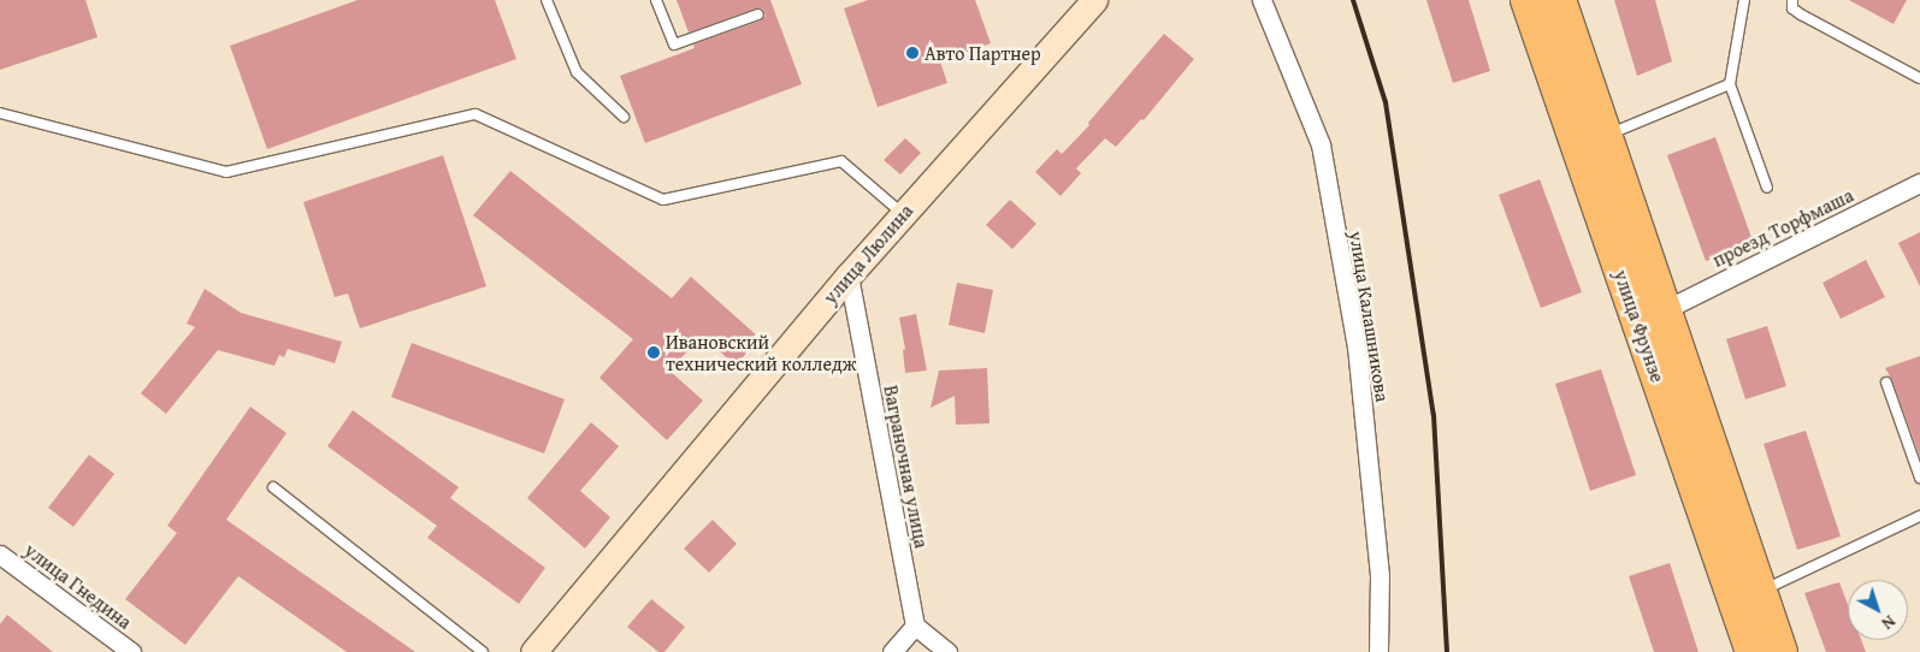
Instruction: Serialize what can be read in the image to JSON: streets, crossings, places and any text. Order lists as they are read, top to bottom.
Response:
{
  "streets": {
    "highway": ["улица Фрунзе"],
    "main road": ["улица Люлина"],
    "street": [
      "проезд Торфмаша",
      "улица Калашникова",
      "Ваграночная улица",
      "улица Гнедина"
    ]
  },
  "crossings": [
    ["проезд Торфмаша", "улица Фрунзе"],
    ["улица Люлина", "Ваграночная улица"]
  ],
  "places": ["Авто Партнер", "Ивановский технический колледж"],
  "north": "bottom right"
}
